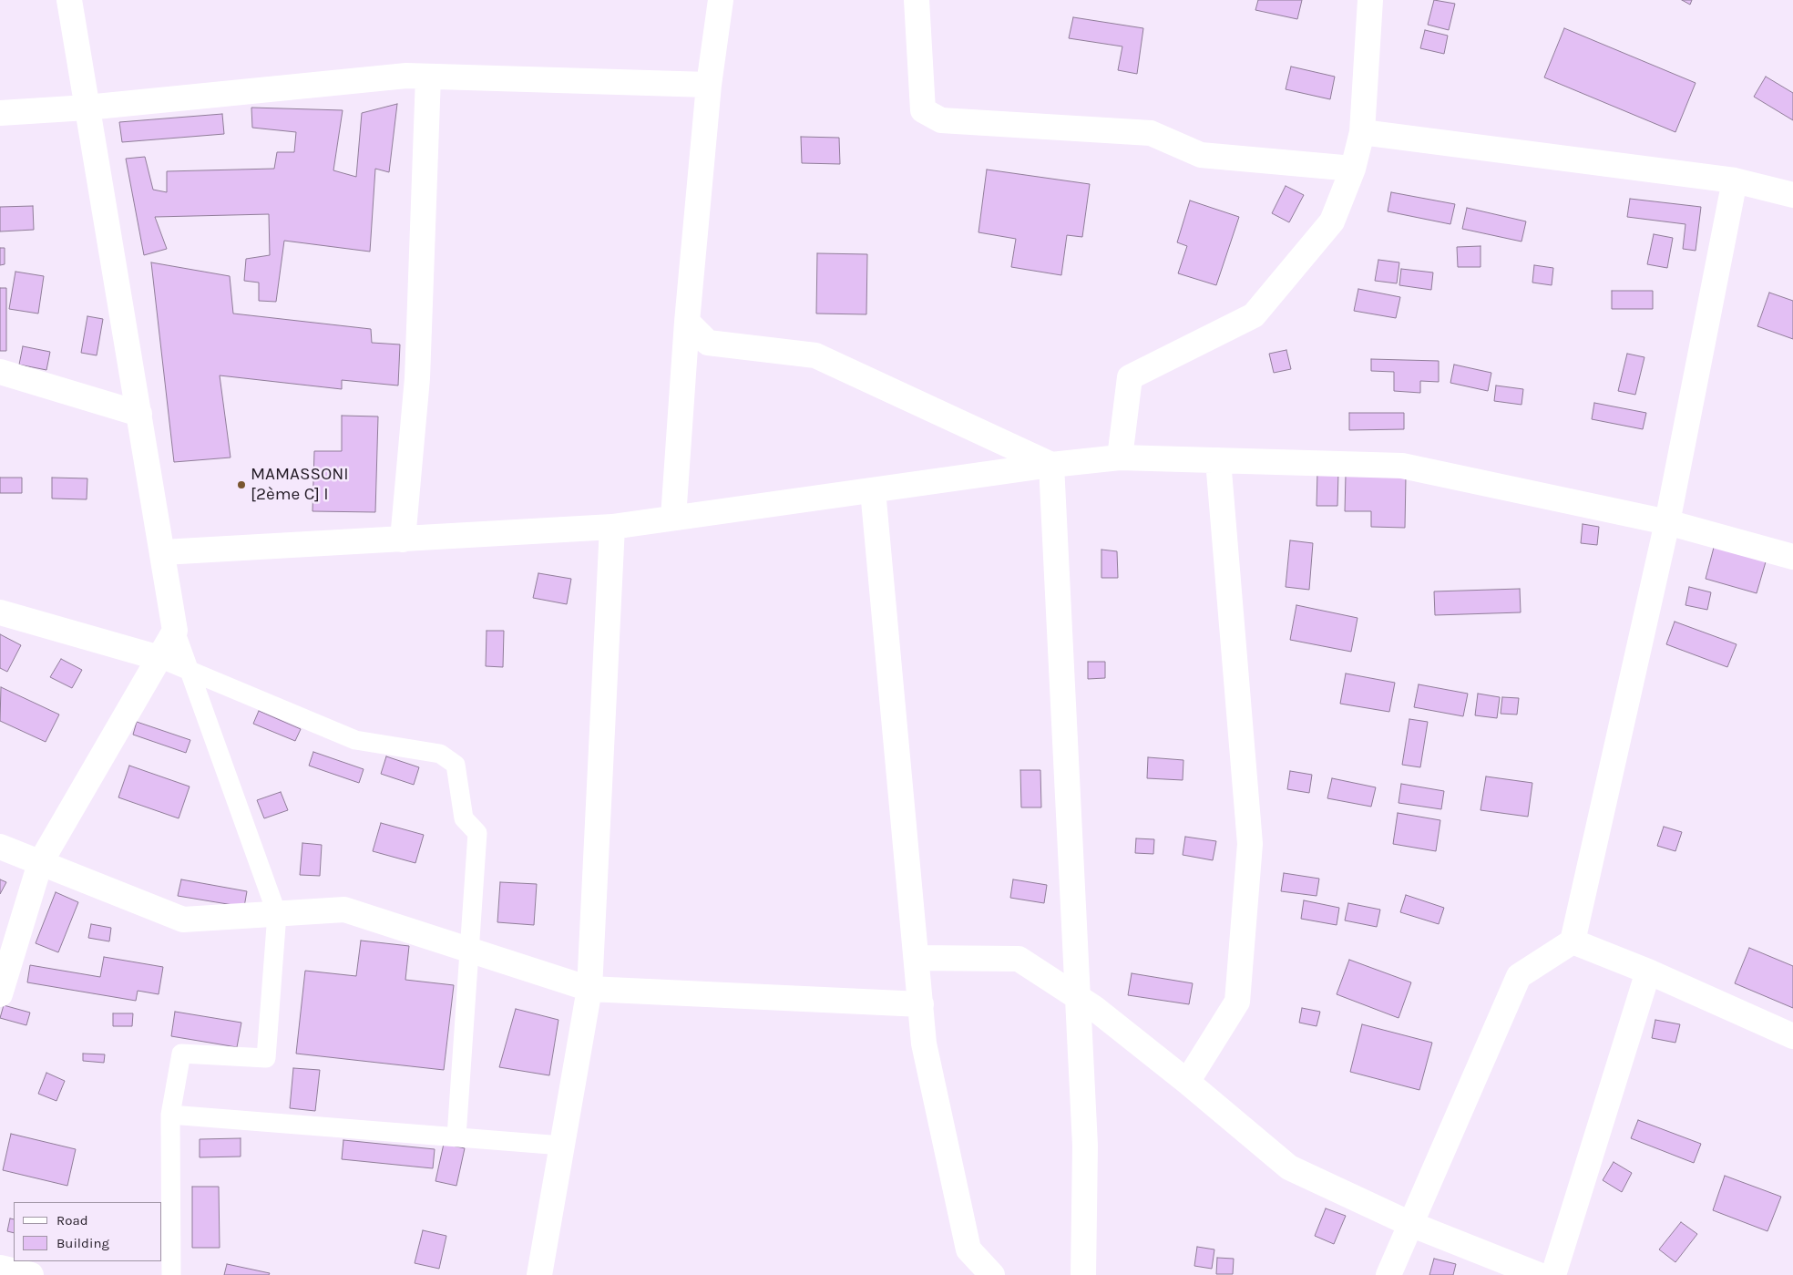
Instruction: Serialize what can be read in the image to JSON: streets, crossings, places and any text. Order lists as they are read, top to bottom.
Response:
{
  "places": ["MAMASSONI [2ème C] I"],
  "legend": ["Road", "Building"]
}
